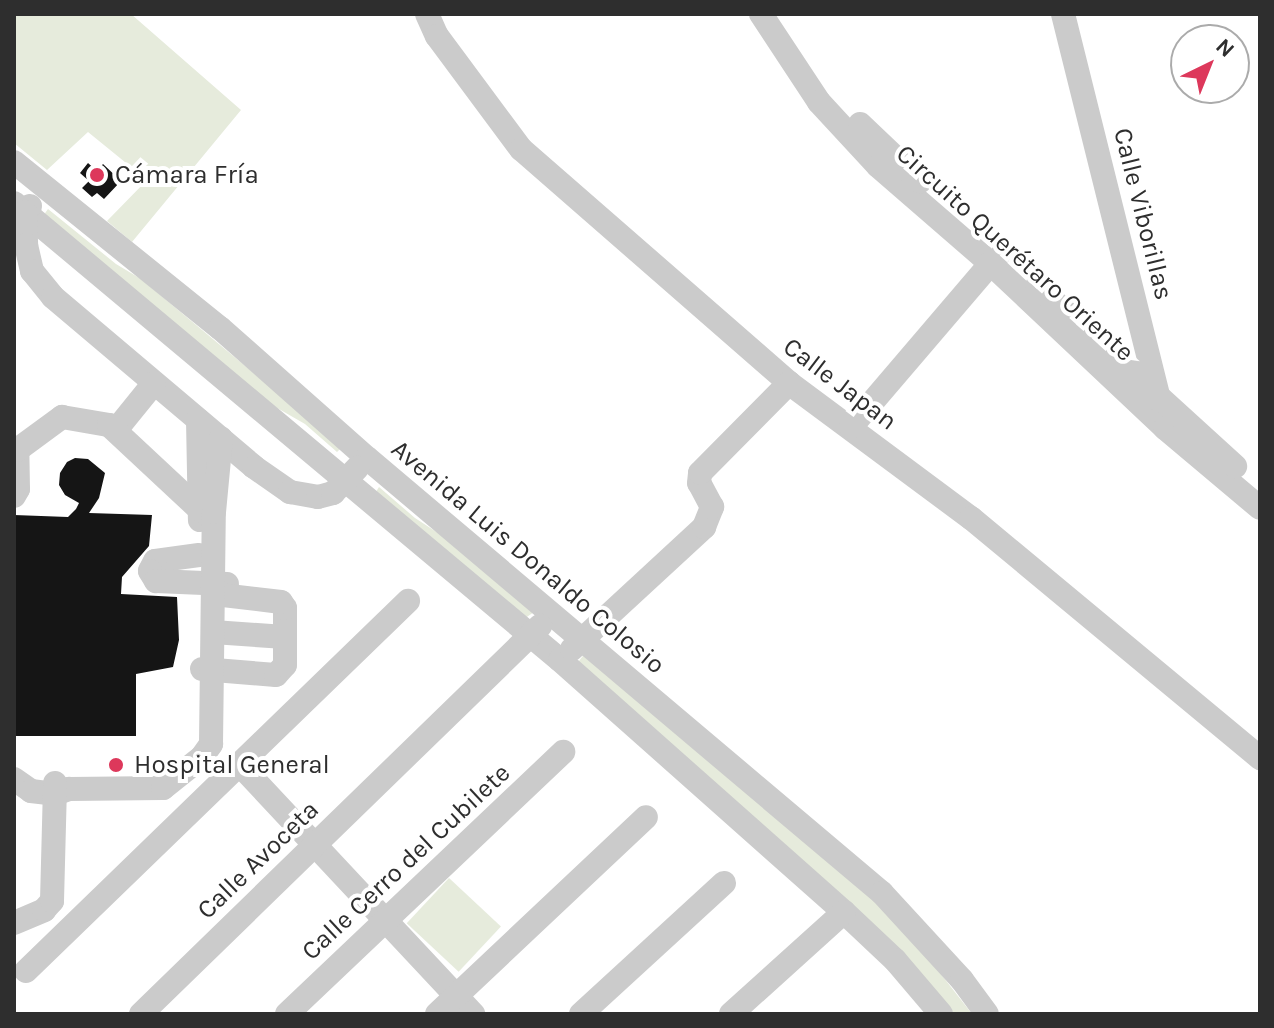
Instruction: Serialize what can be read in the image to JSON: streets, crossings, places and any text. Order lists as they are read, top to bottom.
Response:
{
  "streets": {
    "street": [
      "Calle Viborillas",
      "Circuito Querétaro Oriente",
      "Calle Japan",
      "Avenida Luis Donaldo Colosio",
      "Calle Avoceta",
      "Calle Cerro del Cubilete"
    ]
  },
  "crossings": [
    ["Calle Viborillas", "Circuito Querétaro Oriente"],
    ["Avenida Luis Donaldo Colosio", "Calle Avoceta"]
  ],
  "places": ["Cámara Fría", "Hospital General"],
  "north": "top right"
}
